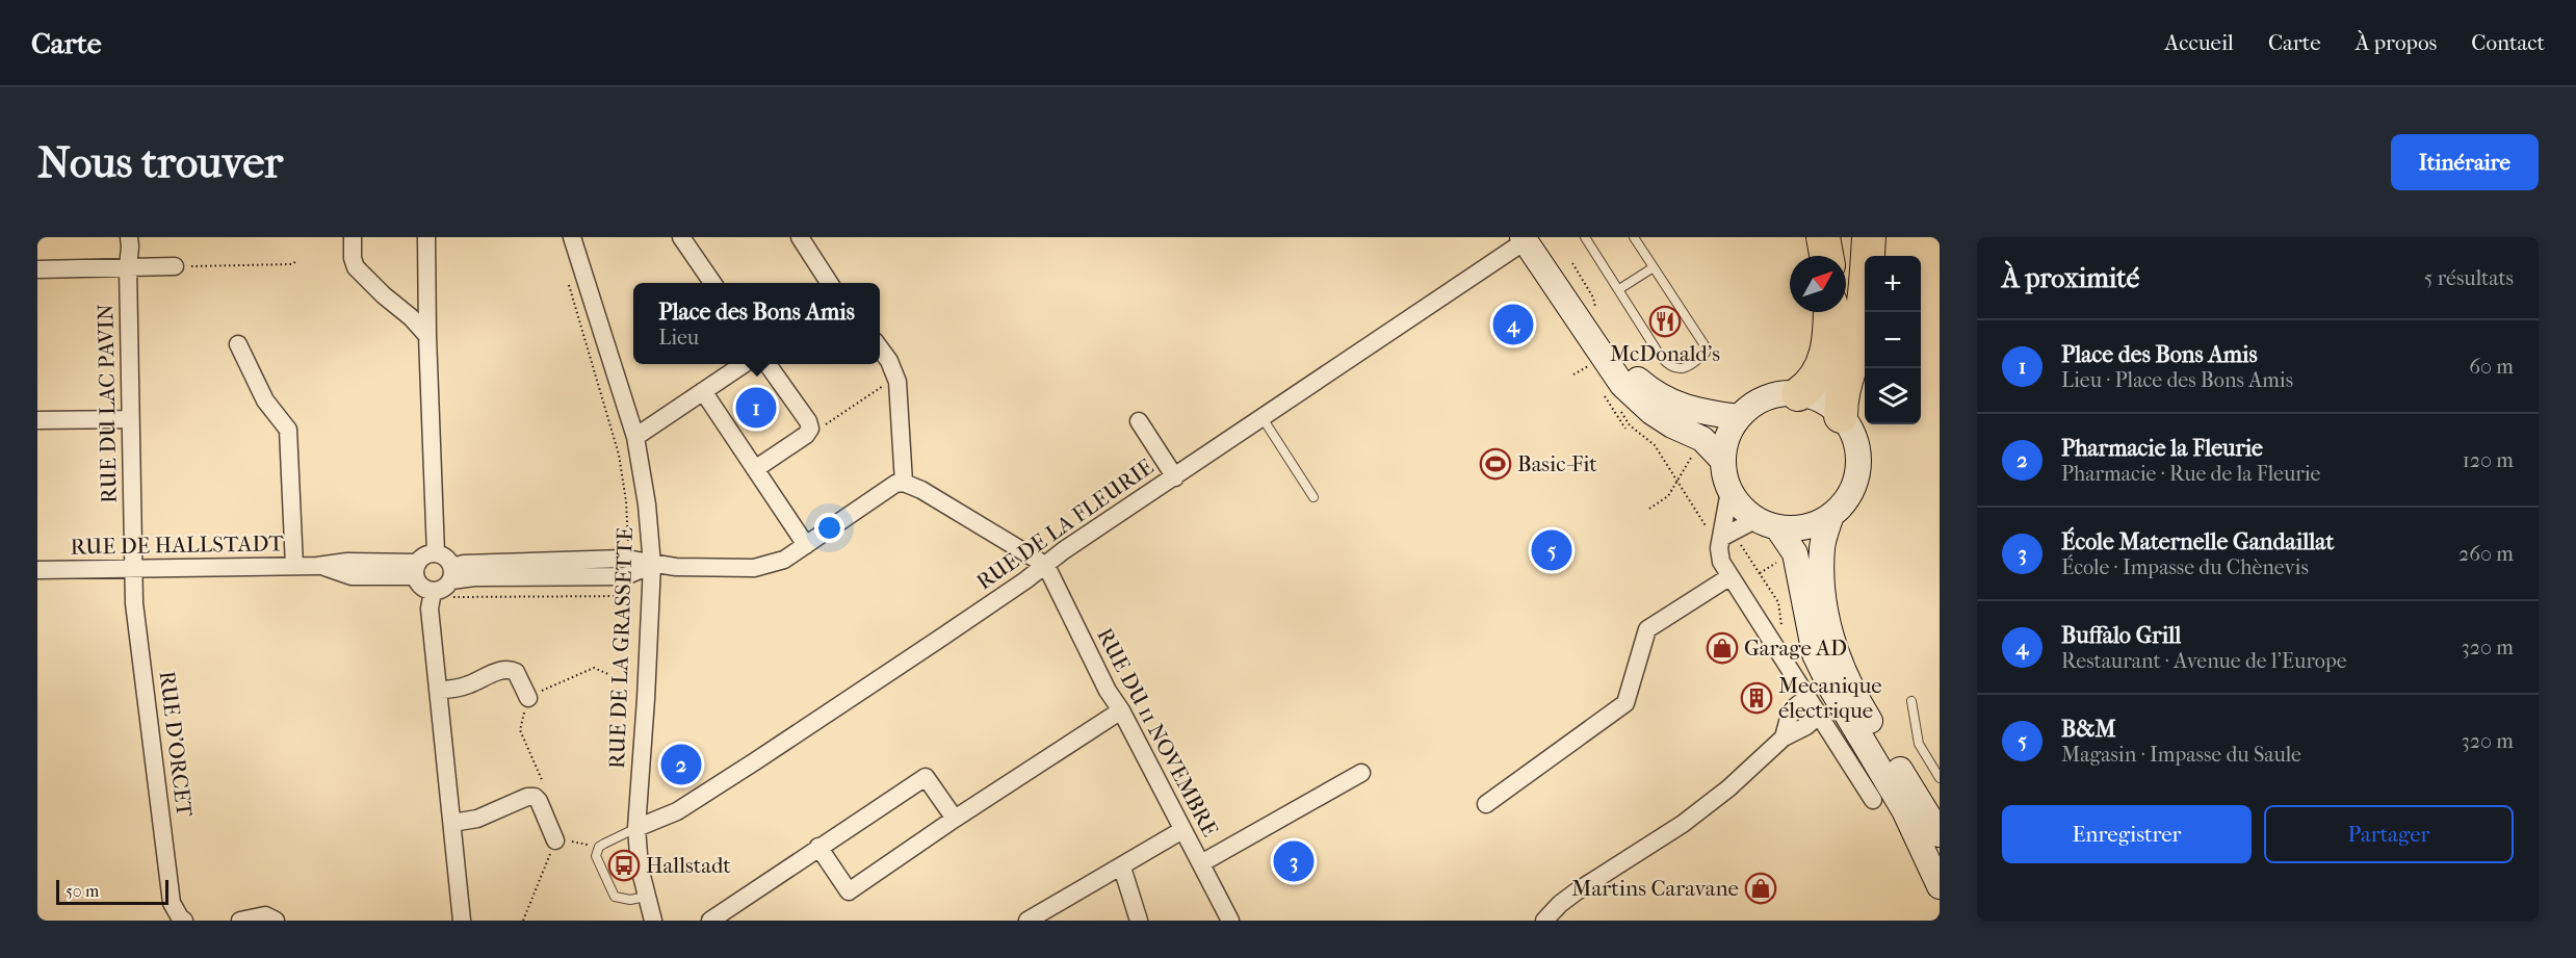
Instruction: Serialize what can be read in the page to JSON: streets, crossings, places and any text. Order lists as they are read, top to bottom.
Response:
{
  "streets": {
    "street": [
      "RUE DU LAC PAVIN",
      "RUE DE LA FLEURIE",
      "RUE DE HALLSTADT",
      "RUE DE LA GRASSETTE",
      "RUE DU 11 NOVEMBRE",
      "RUE D'ORCET"
    ]
  },
  "crossings": [
    ["RUE DU LAC PAVIN", "RUE DE HALLSTADT"],
    ["RUE DU LAC PAVIN", "RUE D'ORCET"],
    ["RUE DE LA FLEURIE", "RUE DE LA GRASSETTE"],
    ["RUE DE LA FLEURIE", "RUE DU 11 NOVEMBRE"],
    ["RUE DE HALLSTADT", "RUE D'ORCET"]
  ],
  "places": {
    "restaurant": ["McDonald's"],
    "sports": ["Basic-Fit"],
    "shop": ["Garage AD", "Martins Caravane"],
    "building": ["Mecanique électrique"],
    "bus stop": ["Hallstadt"]
  },
  "scale_bar": "50 m",
  "north": "top right",
  "page": {
    "header": "Carte",
    "nav": [
      "Accueil",
      "Carte",
      "À propos",
      "Contact"
    ],
    "buttons": [
      "Itinéraire",
      ["Enregistrer", "Partager"]
    ],
    "title": "Nous trouver",
    "heading": ["À proximité", "5 résultats"],
    "map_buttons": ["+", "−"],
    "popup": ["Place des Bons Amis", "Lieu"],
    "pins": [
      "4",
      "1",
      "5",
      "2",
      "3"
    ],
    "list": [
      {
        "mark": "1",
        "name": "Place des Bons Amis",
        "note": "Lieu · Place des Bons Amis",
        "value": "60 m"
      },
      {
        "mark": "2",
        "name": "Pharmacie la Fleurie",
        "note": "Pharmacie · Rue de la Fleurie",
        "value": "120 m"
      },
      {
        "mark": "3",
        "name": "École Maternelle Gandaillat",
        "note": "École · Impasse du Chènevis",
        "value": "260 m"
      },
      {
        "mark": "4",
        "name": "Buffalo Grill",
        "note": "Restaurant · Avenue de l'Europe",
        "value": "320 m"
      },
      {
        "mark": "5",
        "name": "B&M",
        "note": "Magasin · Impasse du Saule",
        "value": "320 m"
      }
    ],
    "scale": "50 m"
  }
}
